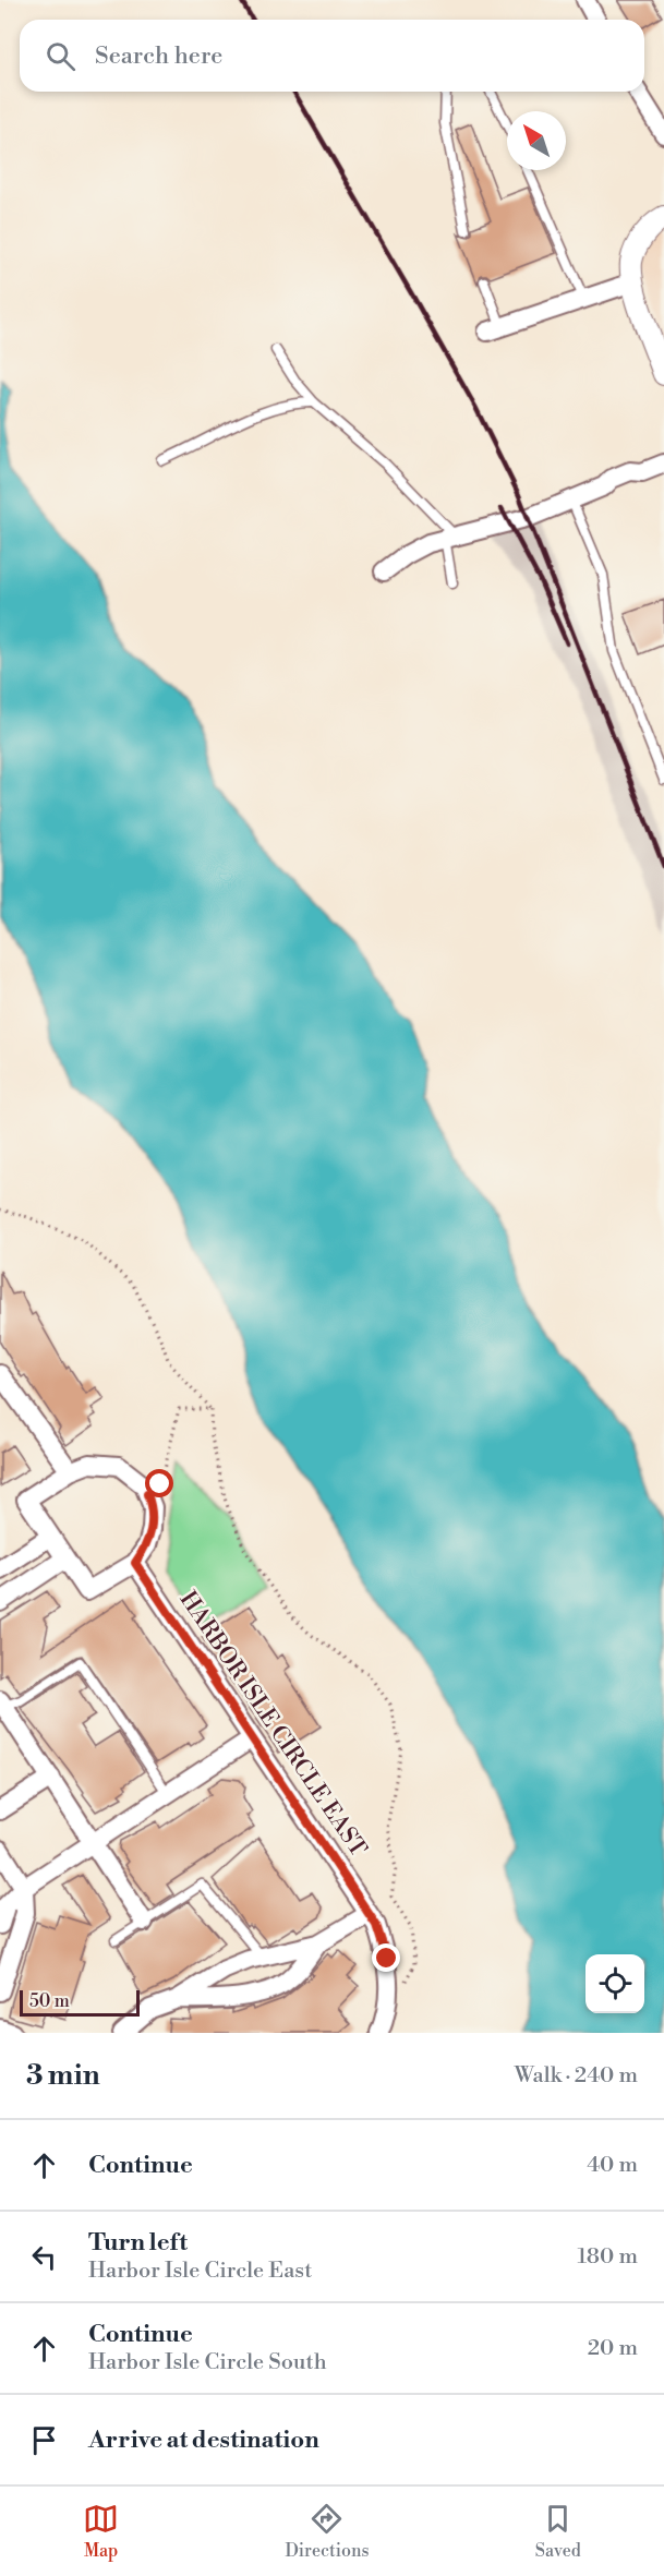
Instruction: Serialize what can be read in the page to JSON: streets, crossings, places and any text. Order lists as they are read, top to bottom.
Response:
{
  "streets": {
    "street": ["HARBOR ISLE CIRCLE EAST"]
  },
  "scale_bar": "50 m",
  "north": "top left",
  "page": {
    "search": "Search here",
    "scale": "50 m",
    "heading": ["3 min", "Walk · 240 m"],
    "list": [
      ["Continue", "40 m"],
      ["Turn left", "Harbor Isle Circle East", "180 m"],
      ["Continue", "Harbor Isle Circle South", "20 m"],
      "Arrive at destination"
    ],
    "nav": ["Map", "Directions", "Saved"]
  }
}
